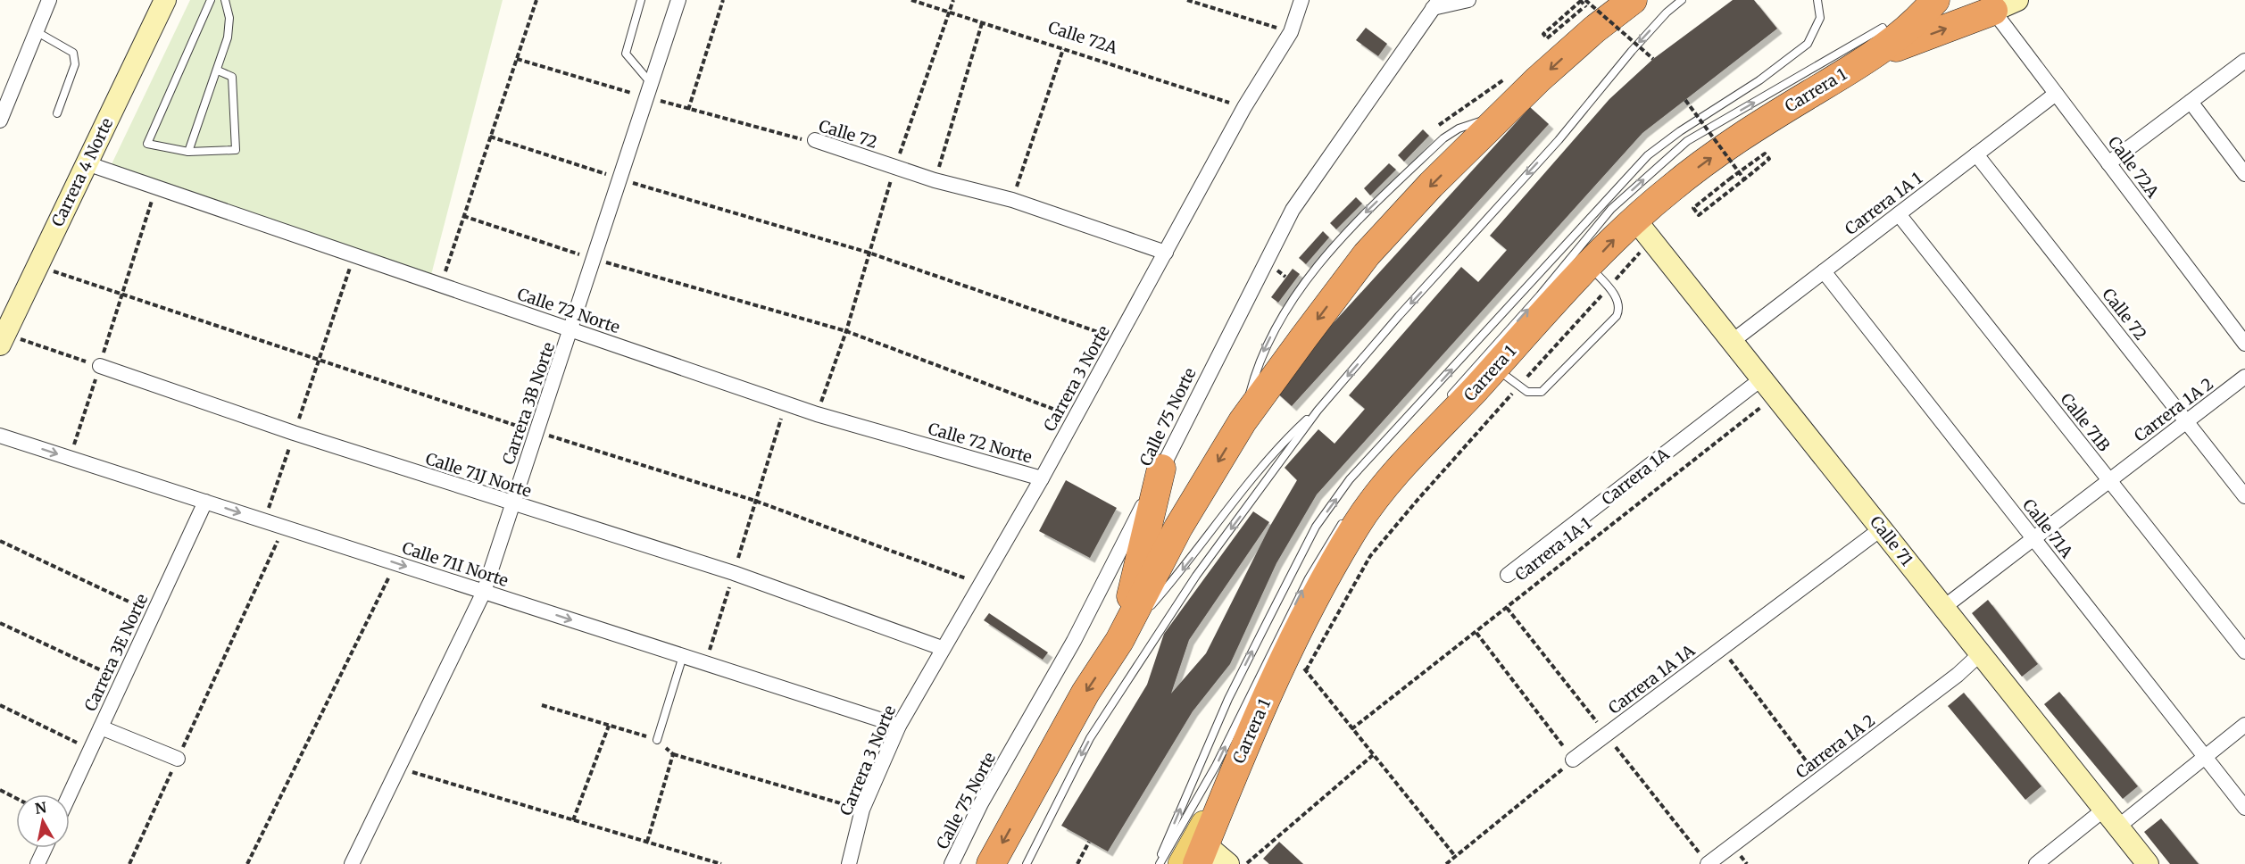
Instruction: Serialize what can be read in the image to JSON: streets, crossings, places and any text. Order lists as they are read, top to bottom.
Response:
{
  "streets": {
    "highway": ["Carrera 1"],
    "street": [
      "Calle 72A",
      "Calle 72",
      "Carrera 4 Norte",
      "Carrera 1A 1",
      "Calle 72 Norte",
      "Carrera 3 Norte",
      "Carrera 3B Norte",
      "Carrera 1A 2",
      "Calle 75 Norte",
      "Calle 71B",
      "Calle 71J Norte",
      "Carrera 1A",
      "Calle 71A",
      "Calle 71",
      "Calle 71I Norte",
      "Carrera 3E Norte",
      "Carrera 1A 1A"
    ]
  },
  "crossings": [
    ["Calle 72A", "Carrera 1A 1"],
    ["Calle 72A", "Carrera 3 Norte"],
    ["Carrera 1", "Calle 71"],
    ["Calle 72", "Carrera 1A 1"],
    ["Calle 72", "Carrera 3 Norte"],
    ["Calle 72", "Carrera 3B Norte"],
    ["Calle 72", "Carrera 1A 2"],
    ["Carrera 4 Norte", "Calle 72 Norte"],
    ["Carrera 1A 1", "Calle 71B"],
    ["Carrera 1A 1", "Calle 71A"],
    ["Carrera 1A 1", "Calle 71"],
    ["Calle 72 Norte", "Carrera 3 Norte"],
    ["Calle 72 Norte", "Carrera 3B Norte"],
    ["Carrera 3 Norte", "Calle 71J Norte"],
    ["Carrera 3 Norte", "Calle 71I Norte"],
    ["Carrera 3B Norte", "Calle 71J Norte"],
    ["Carrera 3B Norte", "Calle 71I Norte"],
    ["Carrera 1A 2", "Calle 71B"],
    ["Carrera 1A 2", "Calle 71A"],
    ["Carrera 1A 2", "Calle 71"],
    ["Carrera 1A", "Calle 71"],
    ["Calle 71", "Carrera 1A 1A"],
    ["Calle 71I Norte", "Carrera 3E Norte"]
  ],
  "one_way": ["Calle 71I Norte"],
  "north": "top"
}
